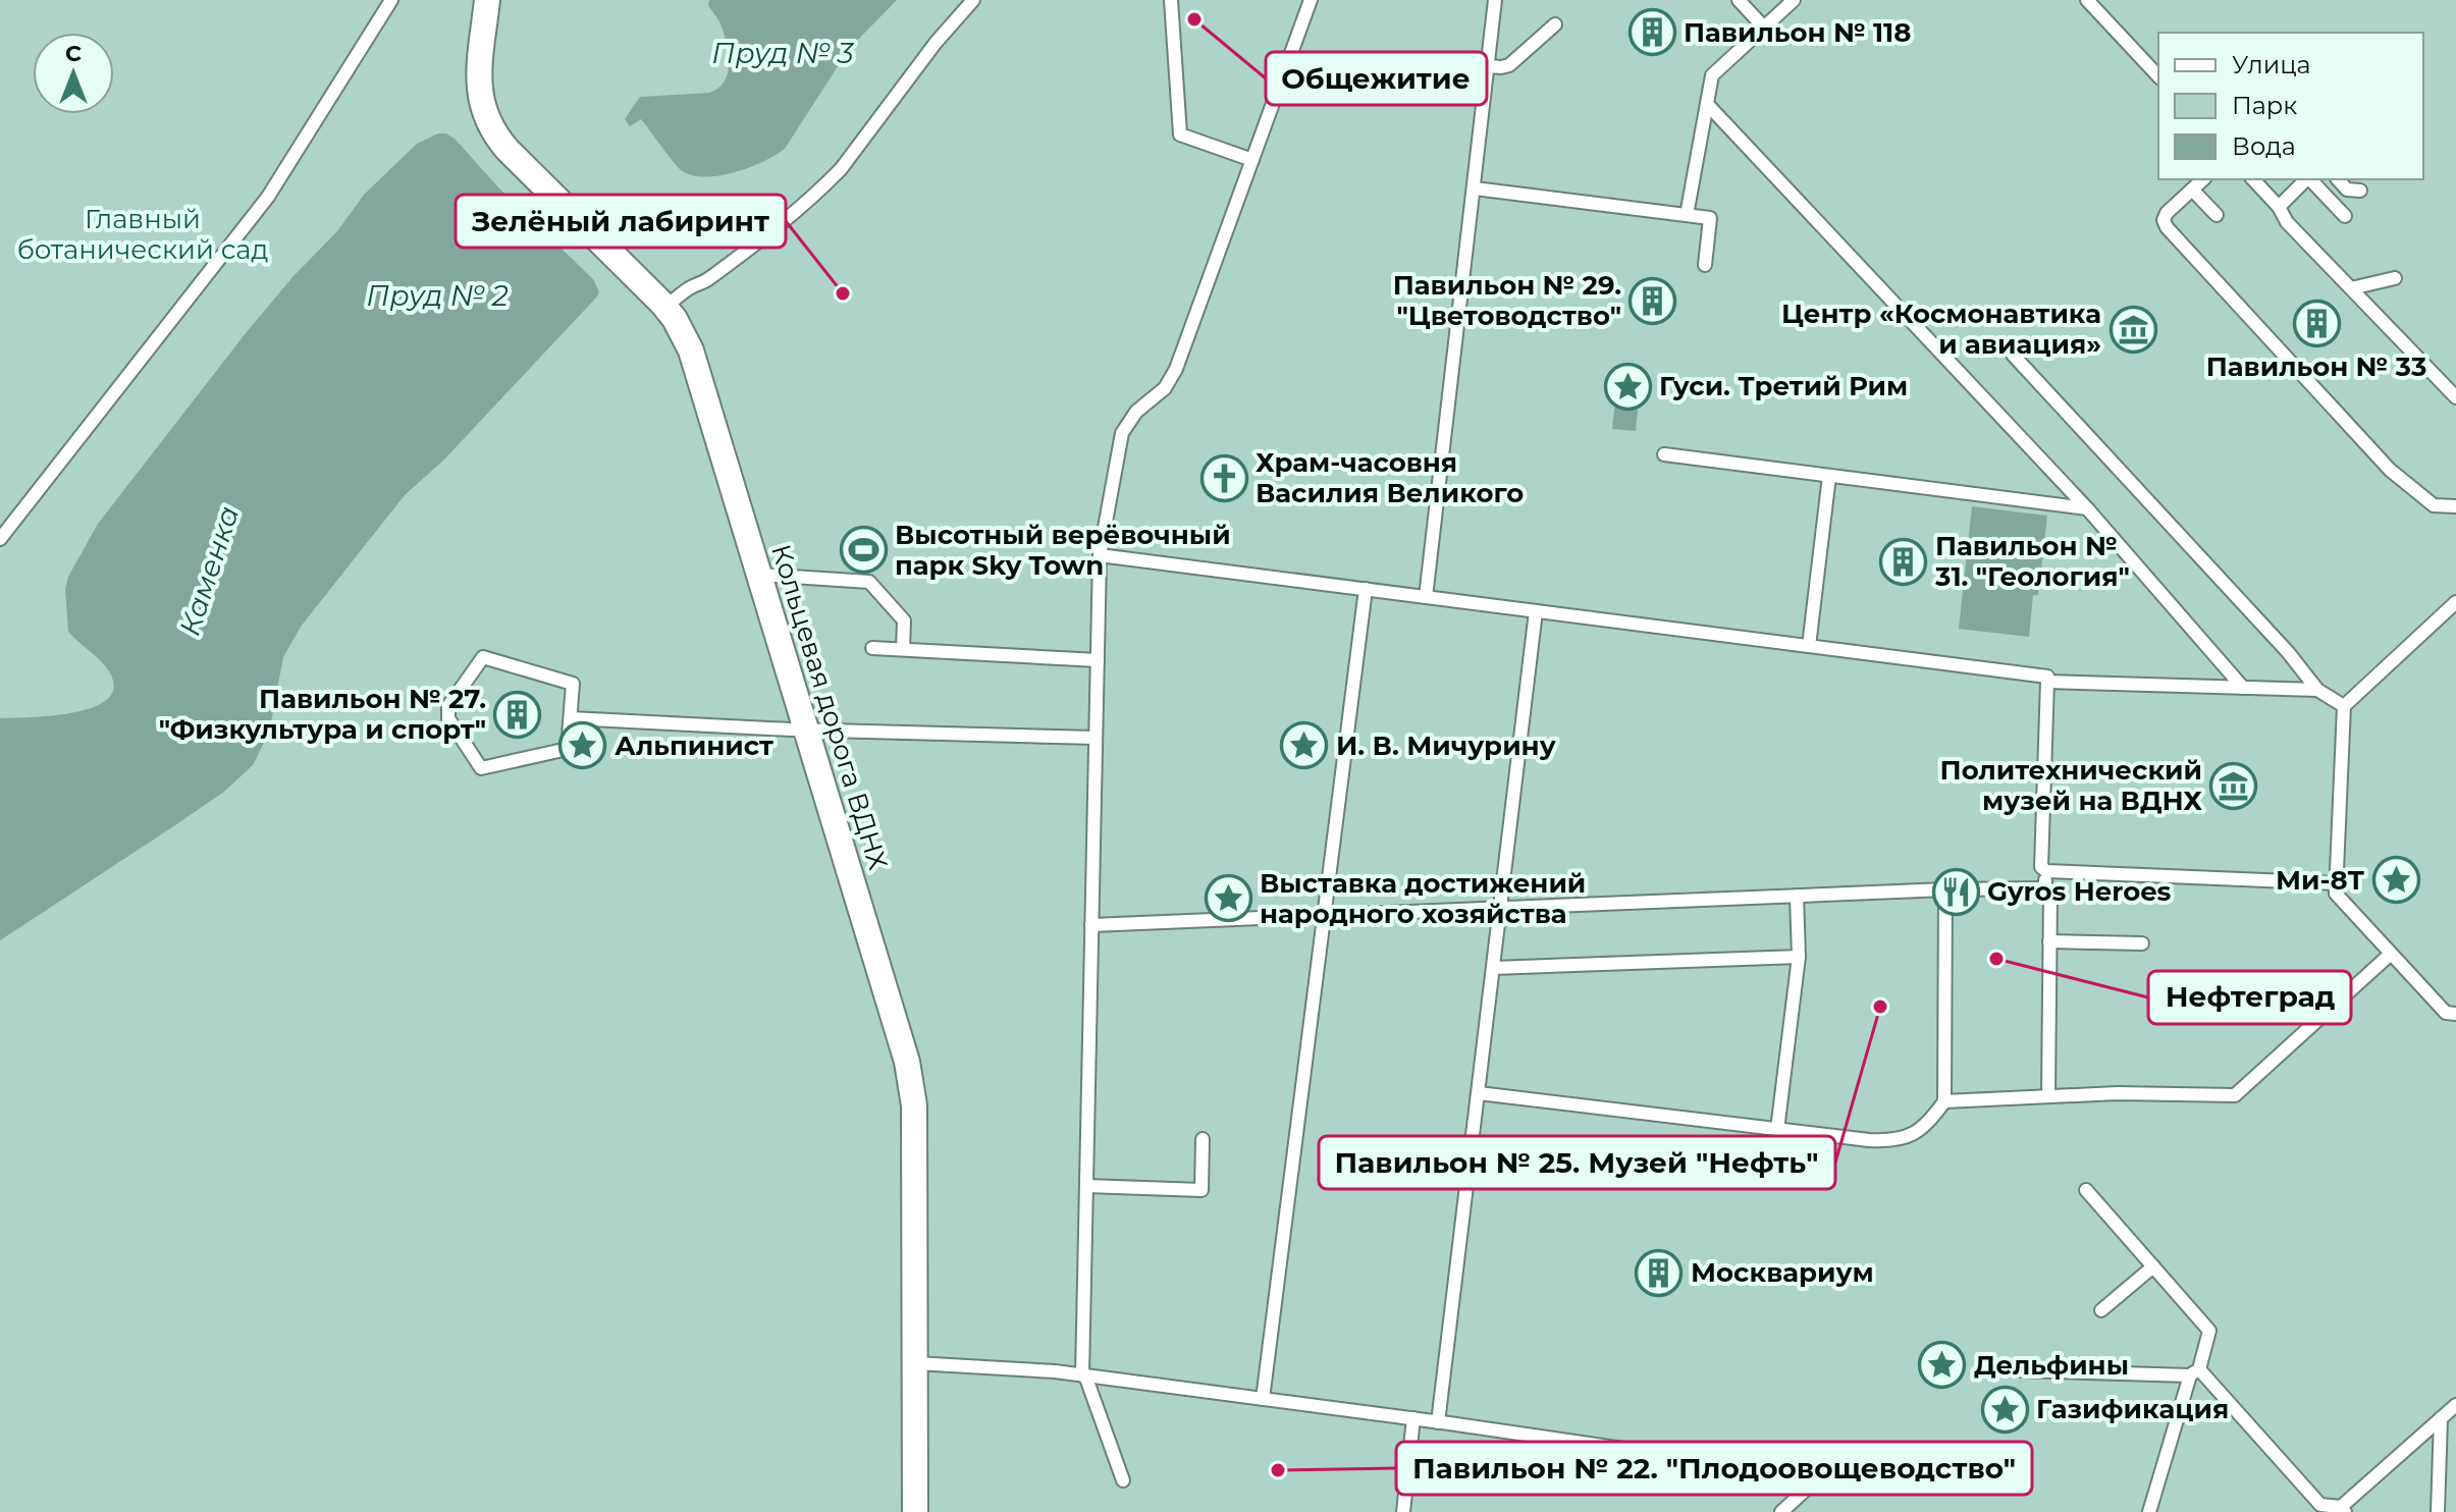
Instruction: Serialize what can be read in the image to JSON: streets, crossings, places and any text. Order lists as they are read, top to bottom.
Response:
{
  "streets": {
    "street": ["Кольцевая дорога ВДНХ"]
  },
  "water": ["Пруд № 3", "Пруд № 2", "Каменка"],
  "parks": ["Главный ботанический сад"],
  "places": {
    "other": [
      "Общежитие",
      "Зелёный лабиринт",
      "Нефтеград",
      "Павильон № 25. Музей \"Нефть\"",
      "Павильон № 22. \"Плодоовощеводство\""
    ],
    "building": [
      "Павильон № 118",
      "Павильон № 29. \"Цветоводство\"",
      "Павильон № 33",
      "Павильон № 31. \"Геология\"",
      "Павильон № 27. \"Физкультура и спорт\"",
      "Москвариум"
    ],
    "museum": ["Центр «Космонавтика и авиация»", "Политехнический музей на ВДНХ"],
    "place": [
      "Гуси. Третий Рим",
      "Альпинист",
      "И. В. Мичурину",
      "Ми-8Т",
      "Выставка достижений народного хозяйства",
      "Дельфины",
      "Газификация"
    ],
    "church": ["Храм-часовня Василия Великого"],
    "sports": ["Высотный верёвочный парк Sky Town"],
    "restaurant": ["Gyros Heroes"]
  },
  "legend": ["Улица", "Парк", "Вода"],
  "north": "top"
}
